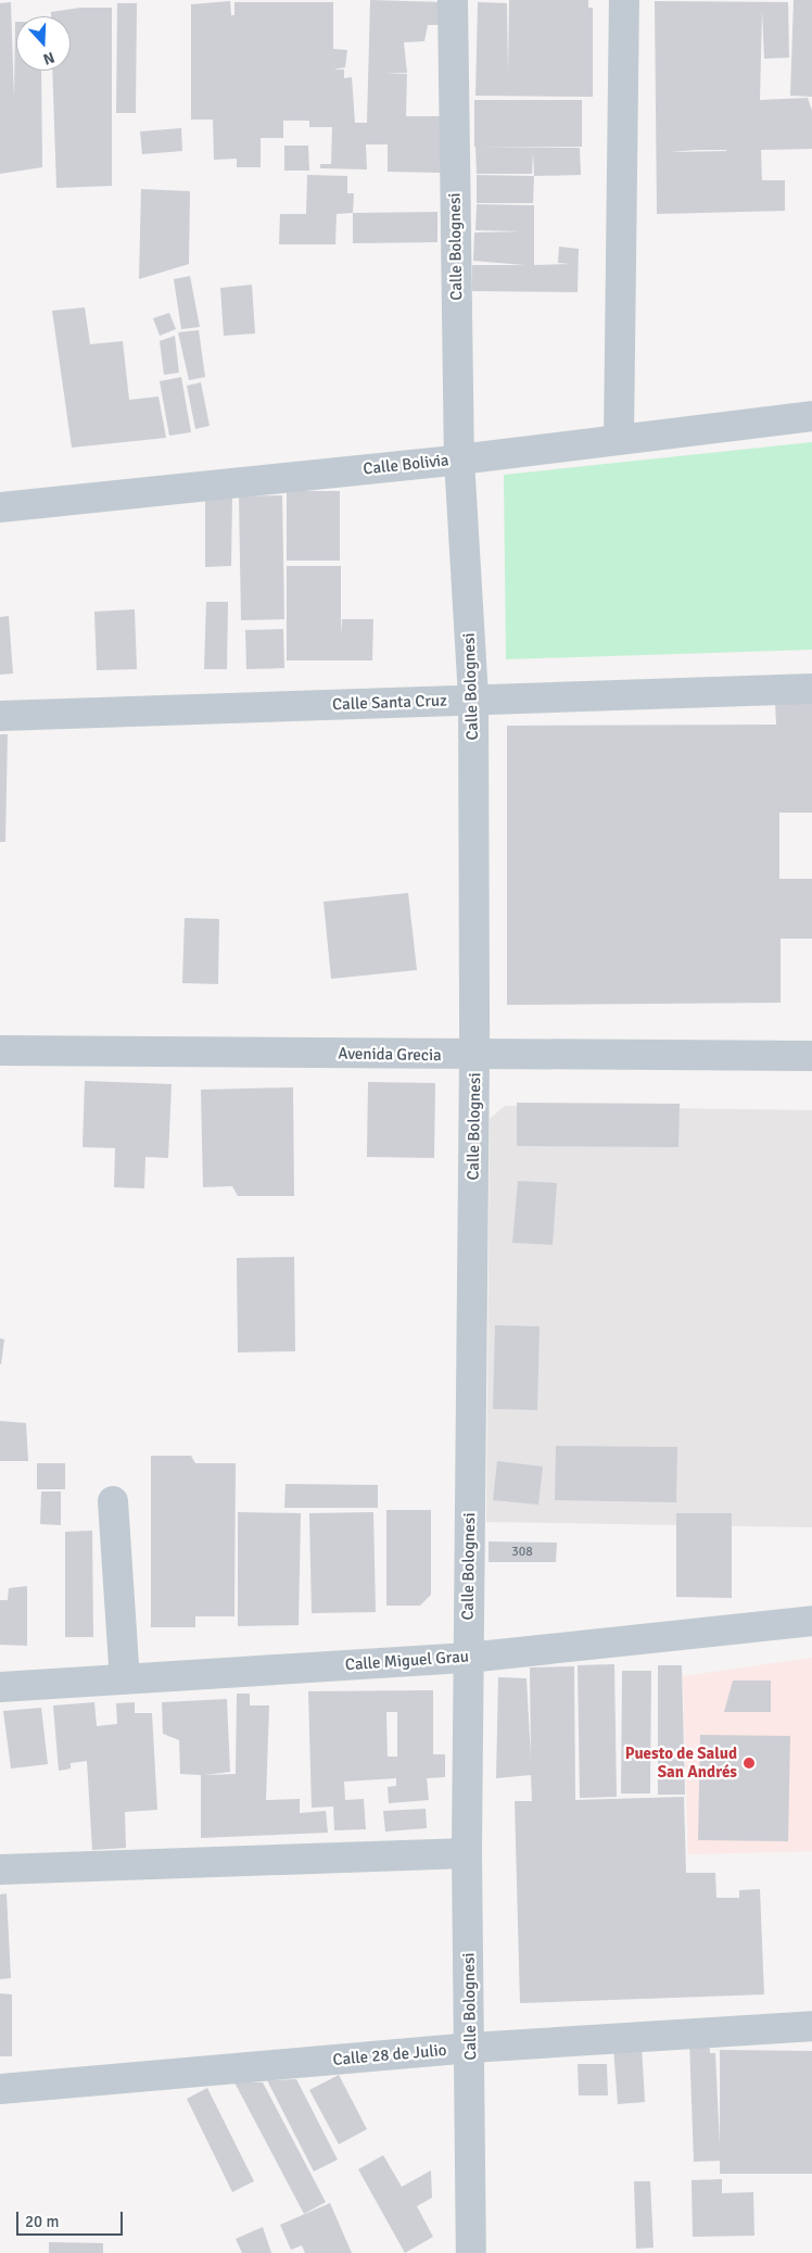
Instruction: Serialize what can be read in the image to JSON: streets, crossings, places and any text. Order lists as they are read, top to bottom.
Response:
{
  "streets": {
    "street": [
      "Calle Bolognesi",
      "Calle Bolivia",
      "Calle Santa Cruz",
      "Avenida Grecia",
      "Calle Miguel Grau",
      "Calle 28 de Julio"
    ]
  },
  "crossings": [
    ["Calle Bolognesi", "Calle Bolivia"],
    ["Calle Bolognesi", "Calle Santa Cruz"],
    ["Calle Bolognesi", "Avenida Grecia"],
    ["Calle Bolognesi", "Calle Miguel Grau"],
    ["Calle Bolognesi", "Calle 28 de Julio"]
  ],
  "places": ["Puesto de Salud San Andrés"],
  "house_numbers": ["308"],
  "scale_bar": "20 m",
  "north": "bottom"
}
